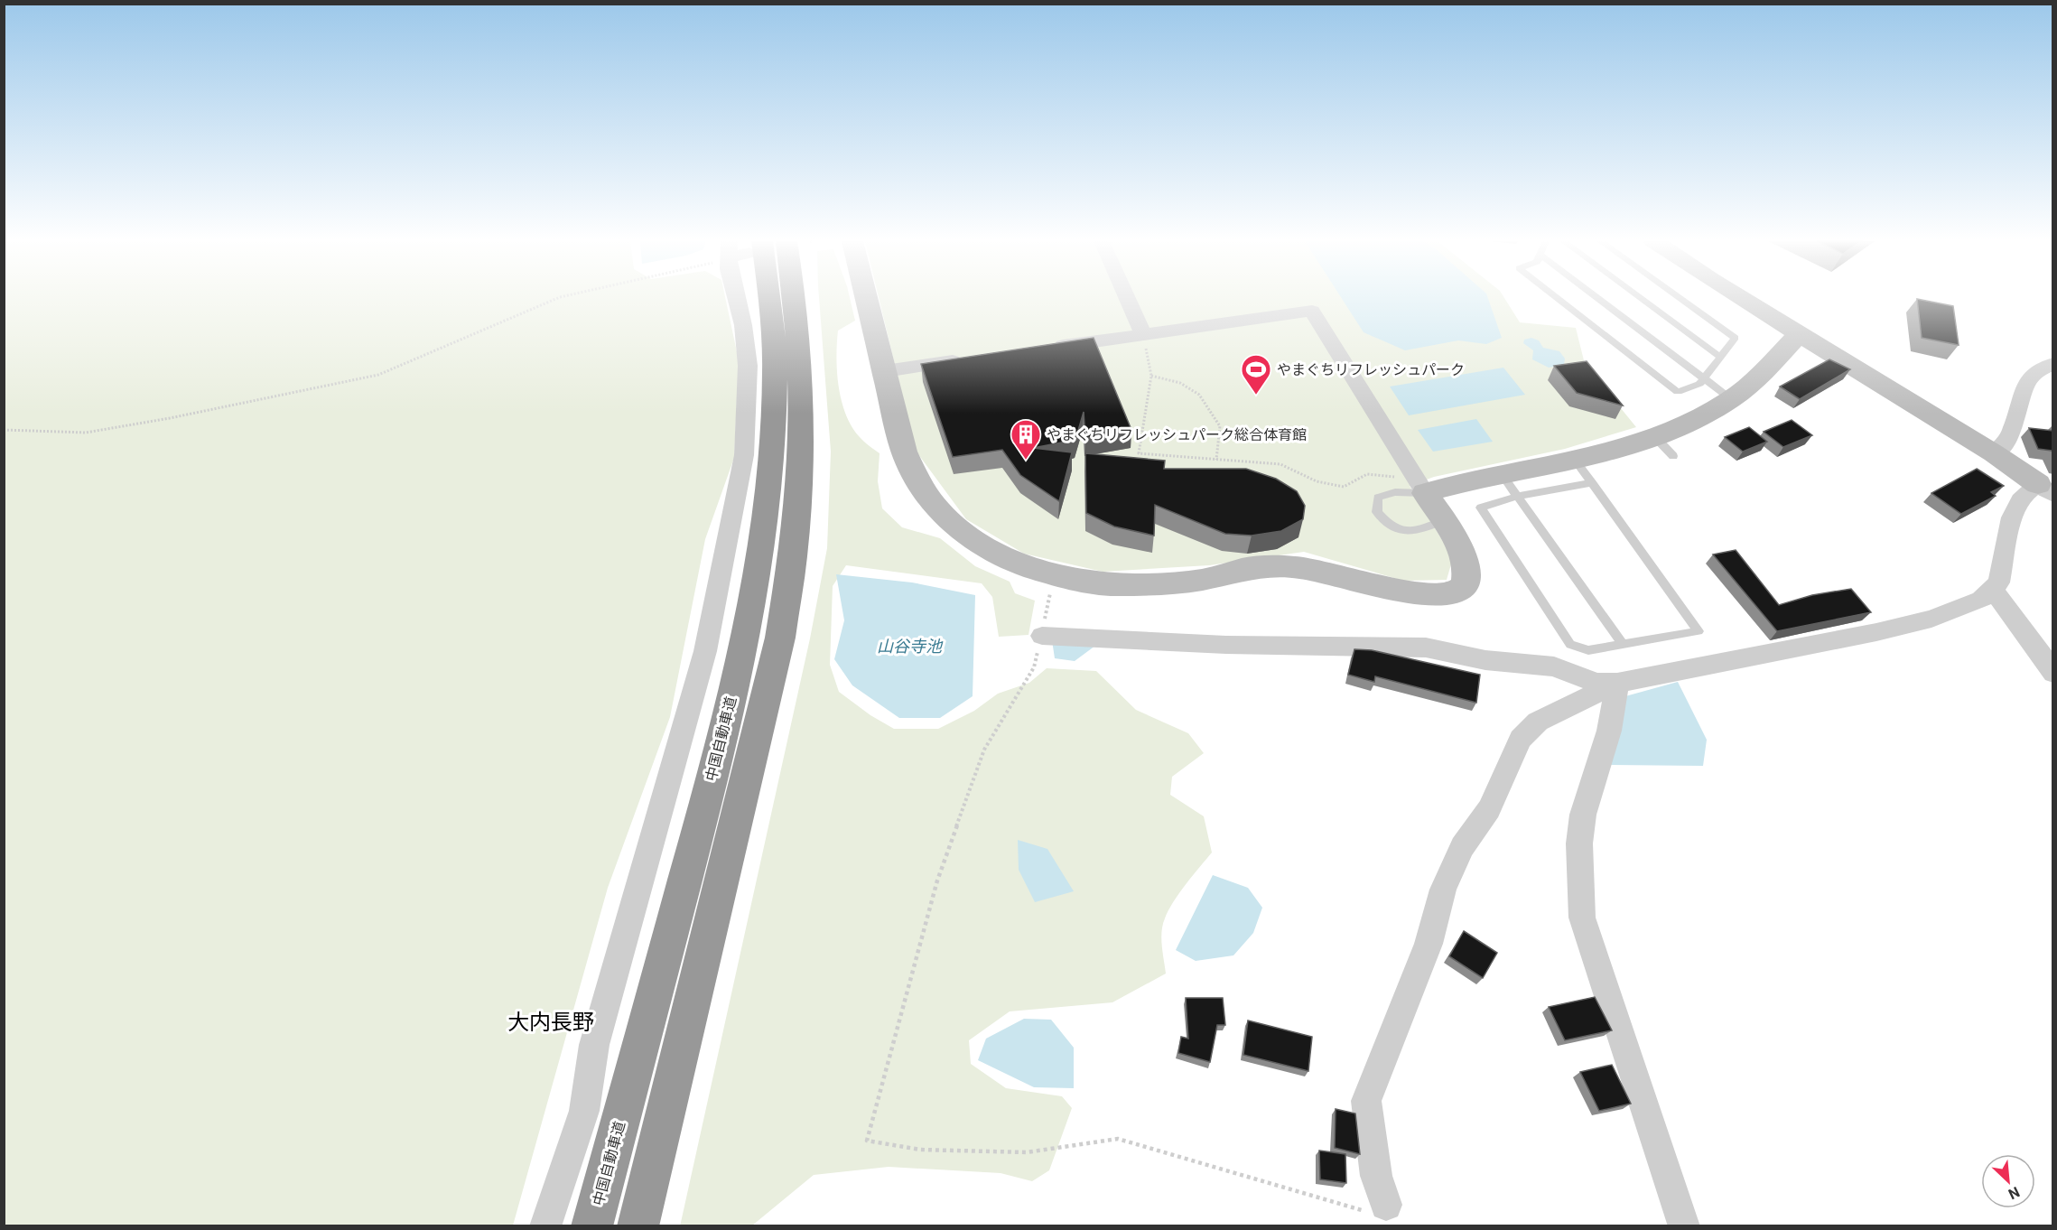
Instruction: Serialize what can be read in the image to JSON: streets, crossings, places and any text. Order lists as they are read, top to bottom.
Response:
{
  "streets": {
    "highway": ["中国自動車道"]
  },
  "districts": ["大内長野"],
  "water": ["山谷寺池"],
  "places": {
    "sports": ["やまぐちリフレッシュパーク"],
    "building": ["やまぐちリフレッシュパーク総合体育館"]
  },
  "north": "bottom right"
}
